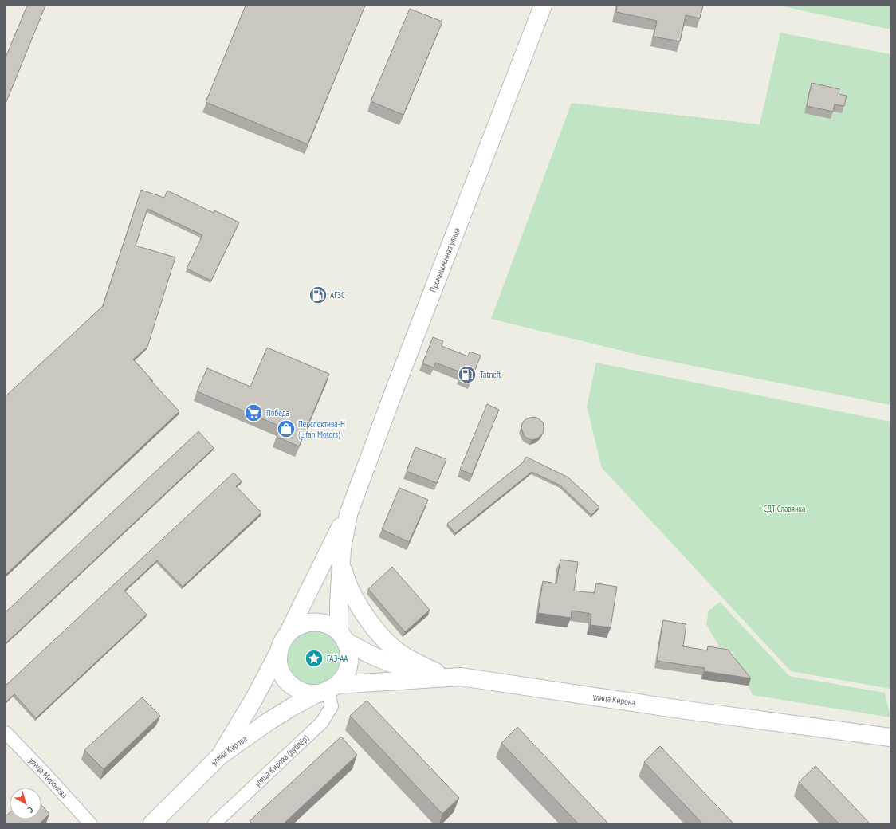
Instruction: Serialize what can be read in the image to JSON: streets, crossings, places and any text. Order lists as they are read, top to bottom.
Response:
{
  "streets": {
    "main road": ["Промышленная улица", "улица Кирова"],
    "street": ["улица Кирова (дублёр)", "улица Миронова"]
  },
  "crossings": [
    ["улица Кирова", "улица Кирова (дублёр)"]
  ],
  "parks": ["СДТ Славянка"],
  "places": {
    "fuel station": ["АГЗС", "Tatneft"],
    "supermarket": ["Победа"],
    "shop": ["Перспектива-Н (Lifan Motors)"],
    "place": ["ГАЗ-АА"]
  },
  "north": "bottom right"
}
